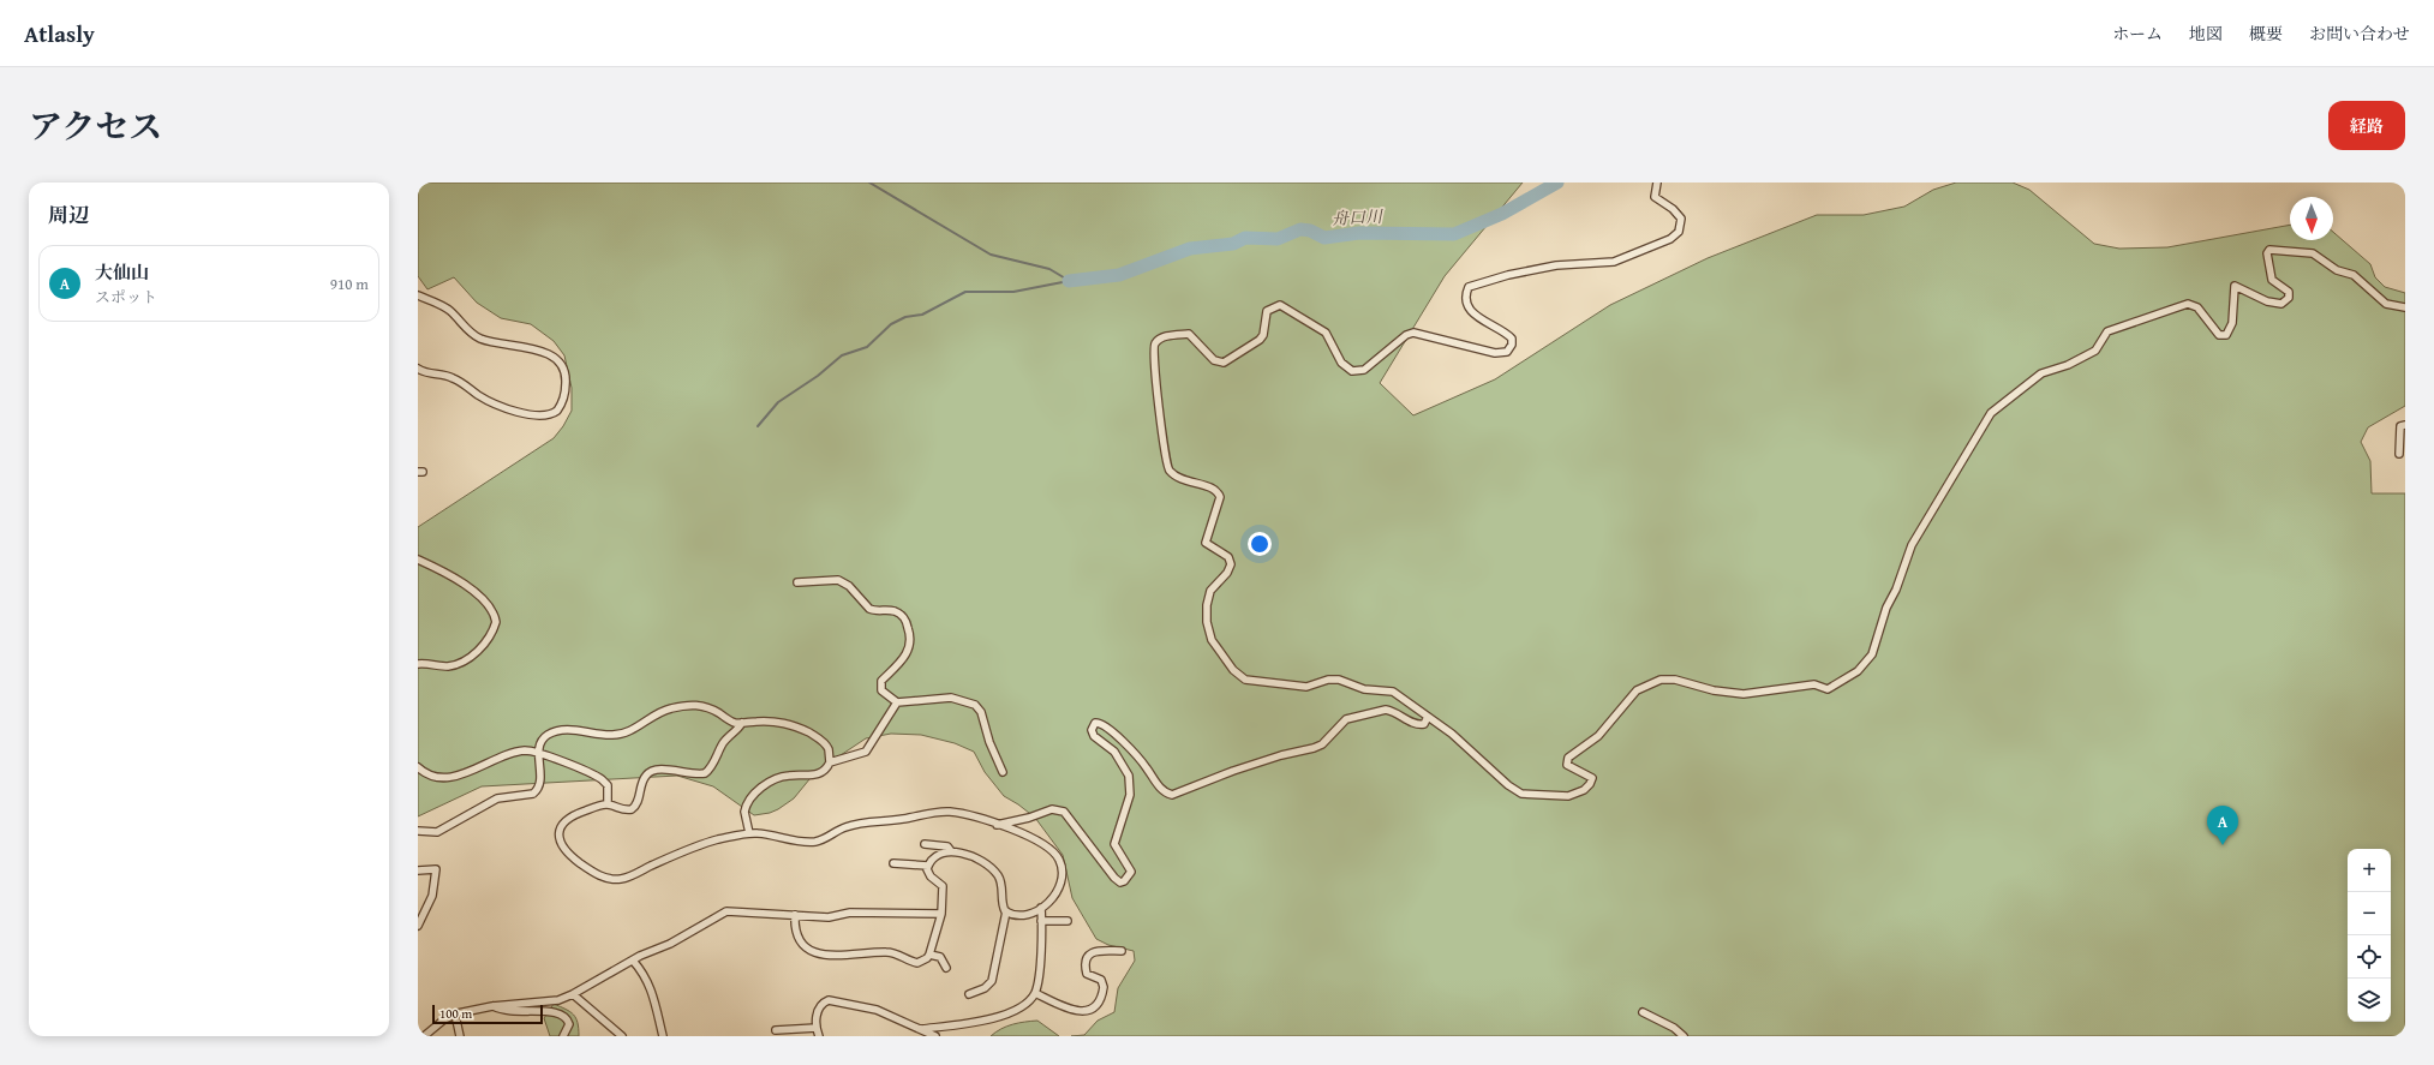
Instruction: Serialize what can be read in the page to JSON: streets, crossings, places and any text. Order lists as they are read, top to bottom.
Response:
{
  "water": ["舟口川"],
  "scale_bar": "100 m",
  "north": "bottom",
  "page": {
    "header": "Atlasly",
    "nav": [
      "ホーム",
      "地図",
      "概要",
      "お問い合わせ"
    ],
    "title": "アクセス",
    "buttons": "経路",
    "heading": "周辺",
    "list": [
      {
        "mark": "A",
        "name": "大仙山",
        "note": "スポット",
        "value": "910 m"
      }
    ],
    "pins": "A",
    "map_buttons": ["+", "−"],
    "scale": "100 m"
  }
}
